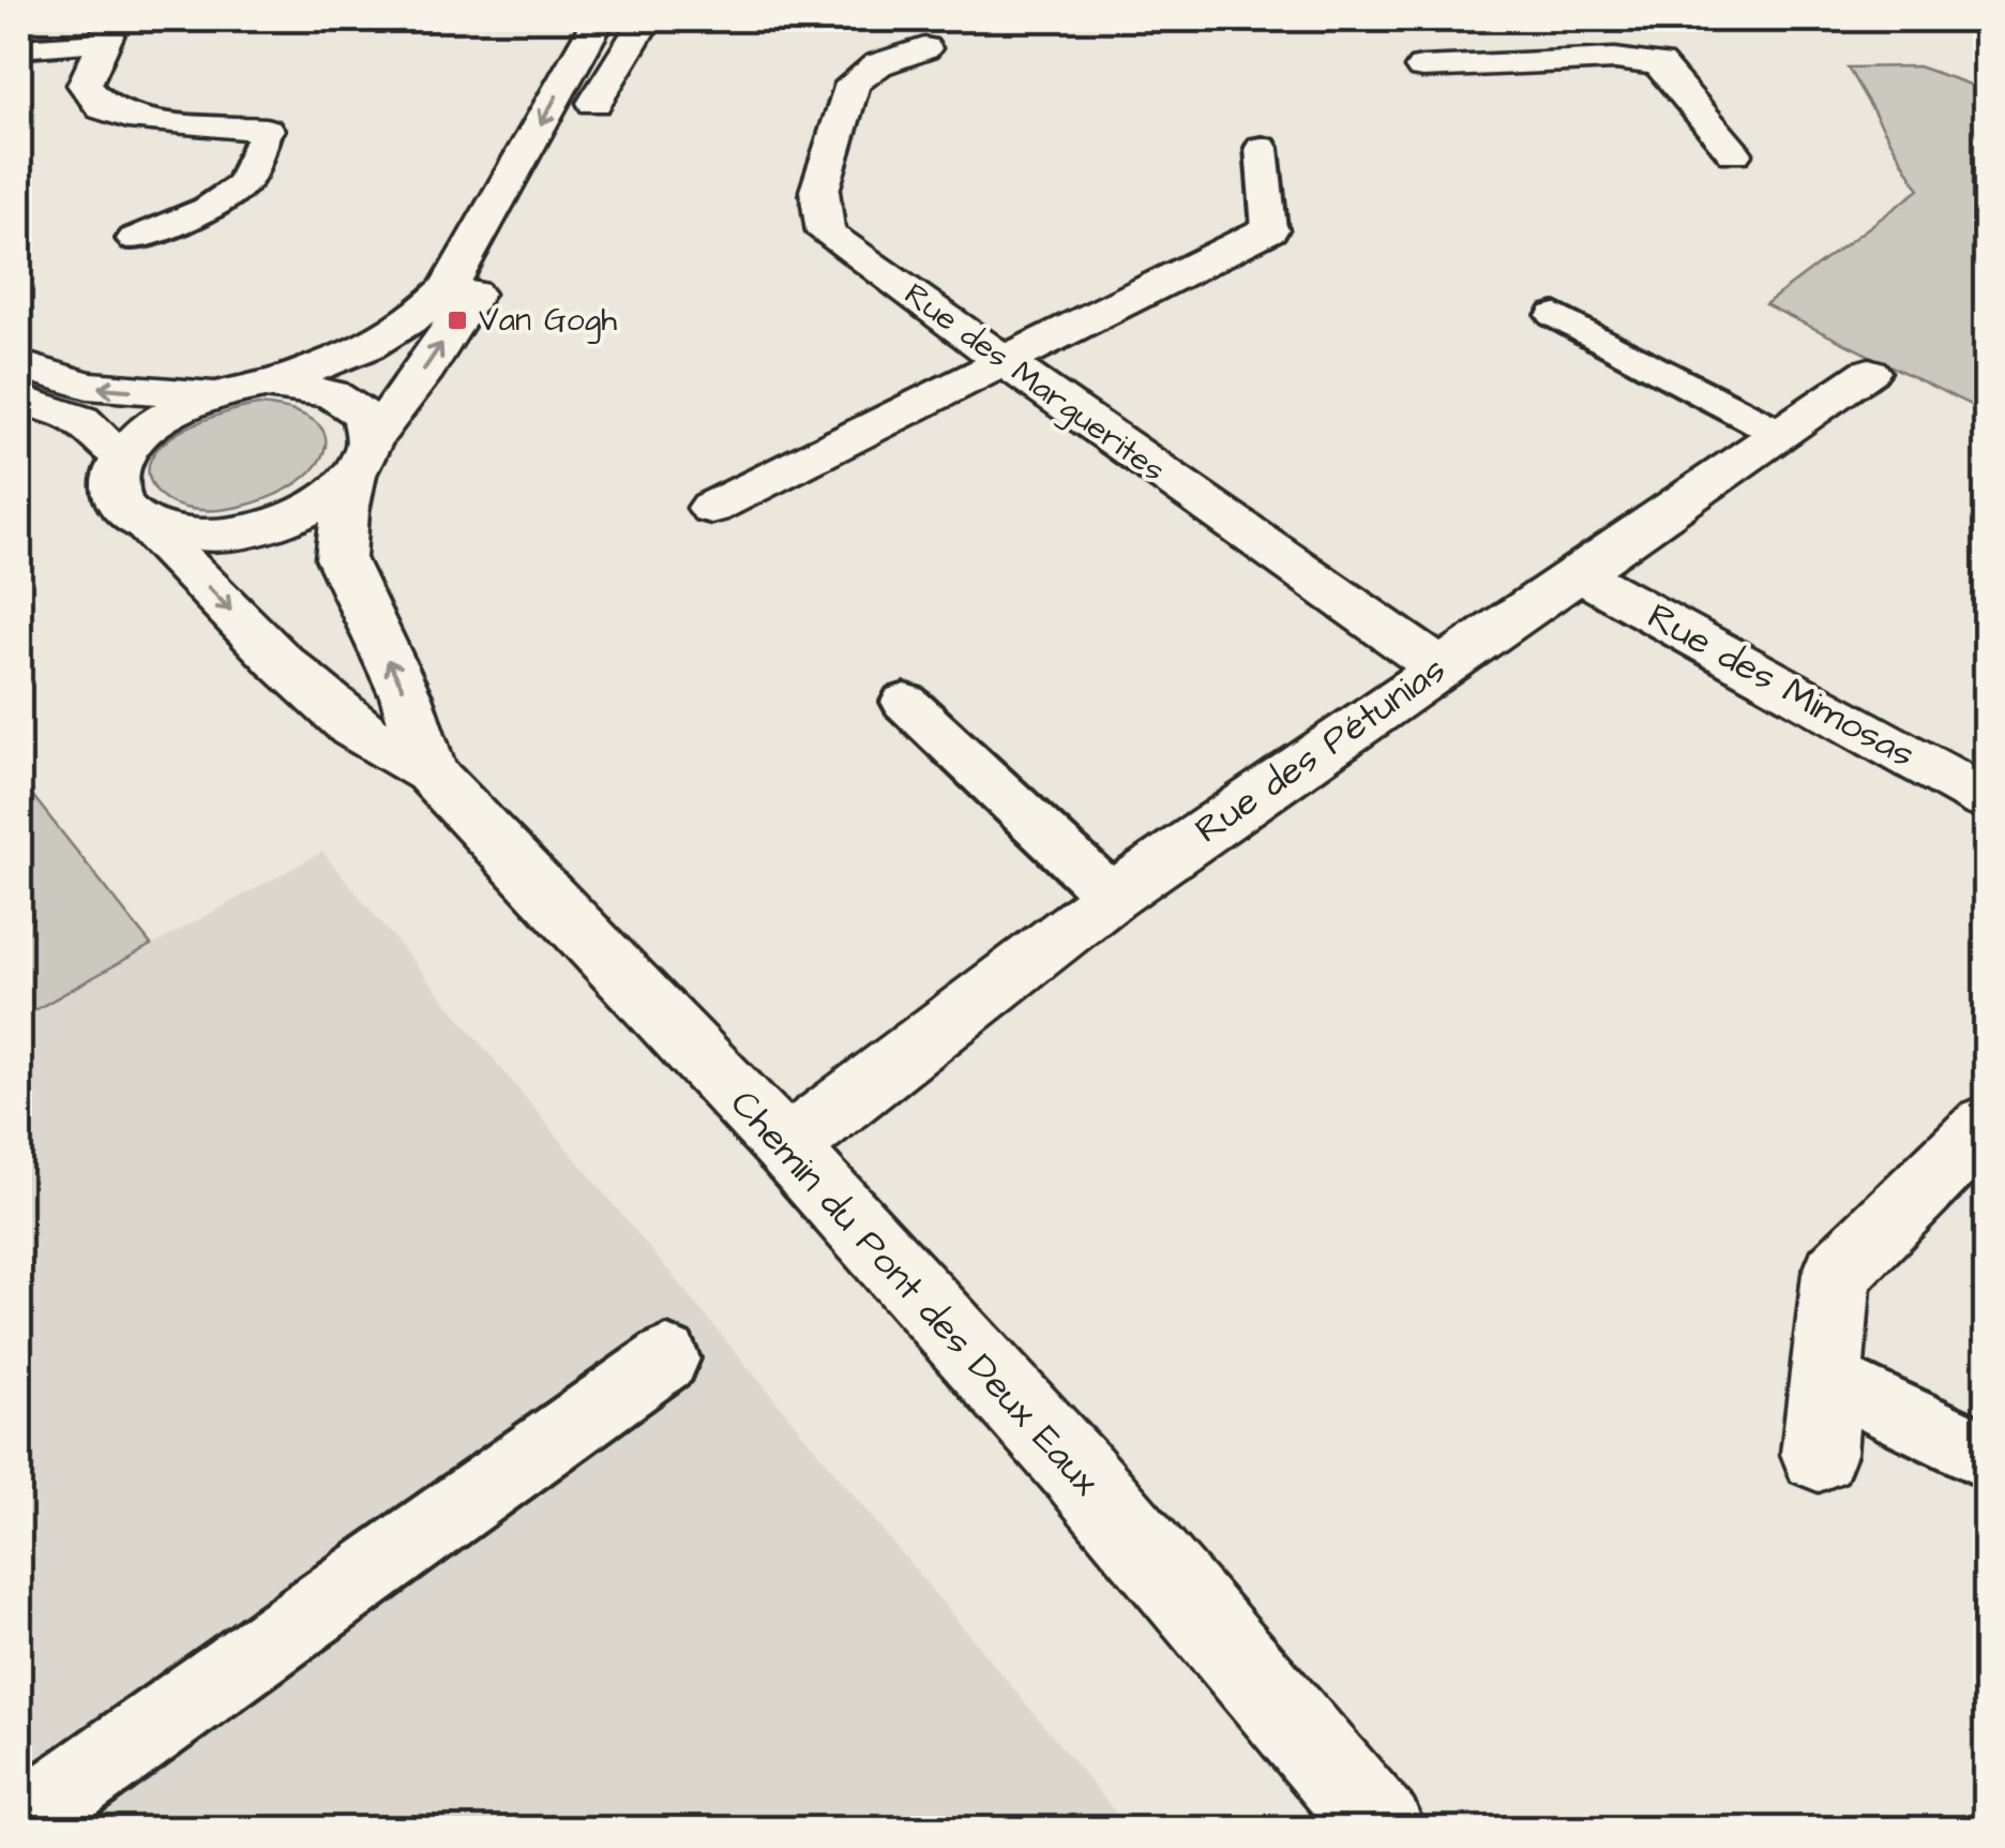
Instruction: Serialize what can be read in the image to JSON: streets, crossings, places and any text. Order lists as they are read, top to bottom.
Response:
{
  "streets": {
    "street": [
      "Rue des Marguerites",
      "Rue des Mimosas",
      "Rue des Pétunias",
      "Chemin du Pont des Deux Eaux"
    ]
  },
  "crossings": [
    ["Rue des Marguerites", "Rue des Pétunias"],
    ["Rue des Mimosas", "Rue des Pétunias"],
    ["Rue des Pétunias", "Chemin du Pont des Deux Eaux"]
  ],
  "places": {
    "transit": ["Van Gogh"]
  }
}
